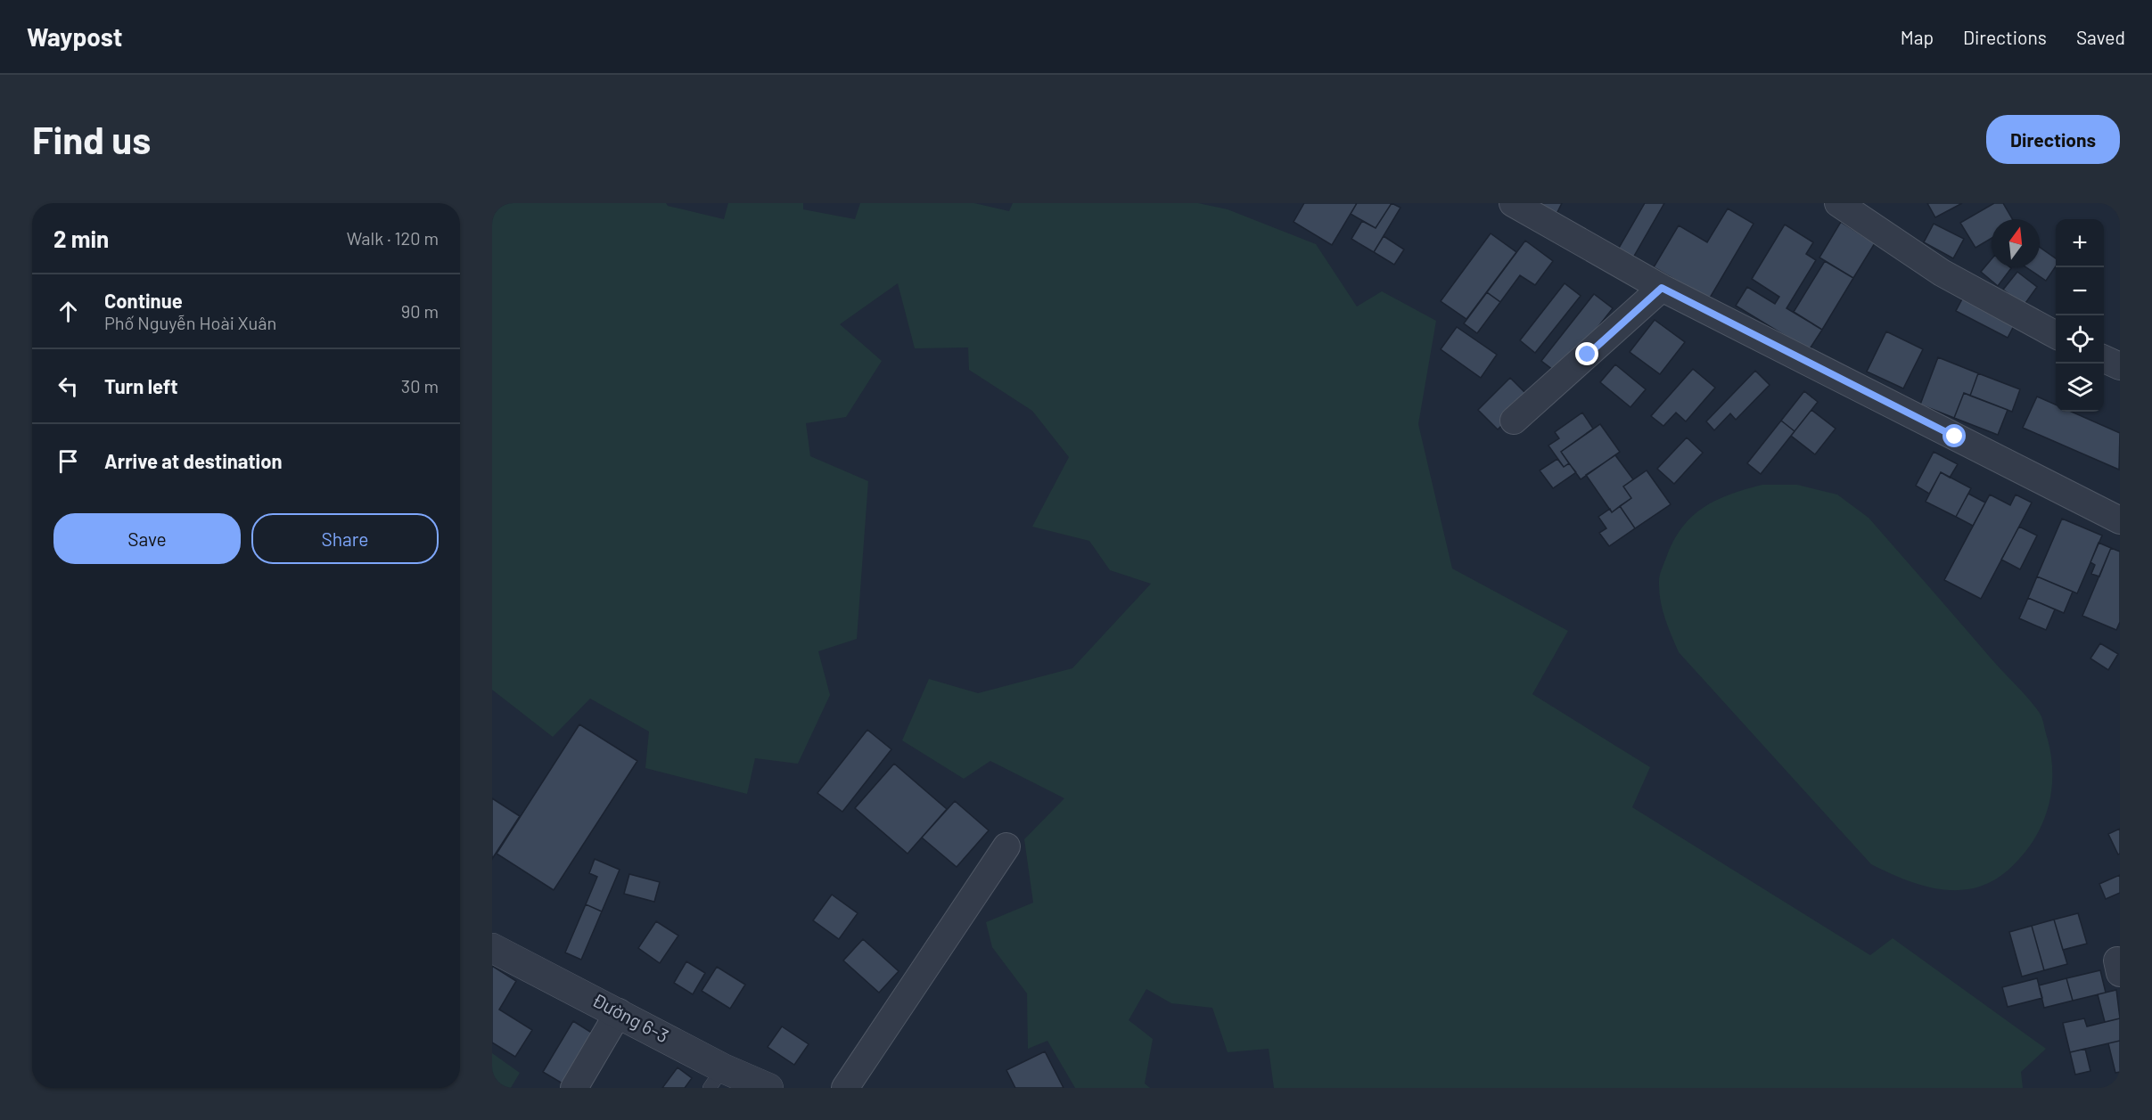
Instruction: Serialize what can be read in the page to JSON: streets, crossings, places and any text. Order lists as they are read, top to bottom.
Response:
{
  "streets": {
    "street": ["Đường 6-3"]
  },
  "north": "top",
  "page": {
    "header": "Waypost",
    "nav": ["Map", "Directions", "Saved"],
    "buttons": [
      "Directions",
      ["Save", "Share"]
    ],
    "title": "Find us",
    "heading": ["2 min", "Walk · 120 m"],
    "map_buttons": ["+", "−"],
    "list": [
      ["Continue", "Phố Nguyễn Hoài Xuân", "90 m"],
      ["Turn left", "30 m"],
      "Arrive at destination"
    ]
  }
}
